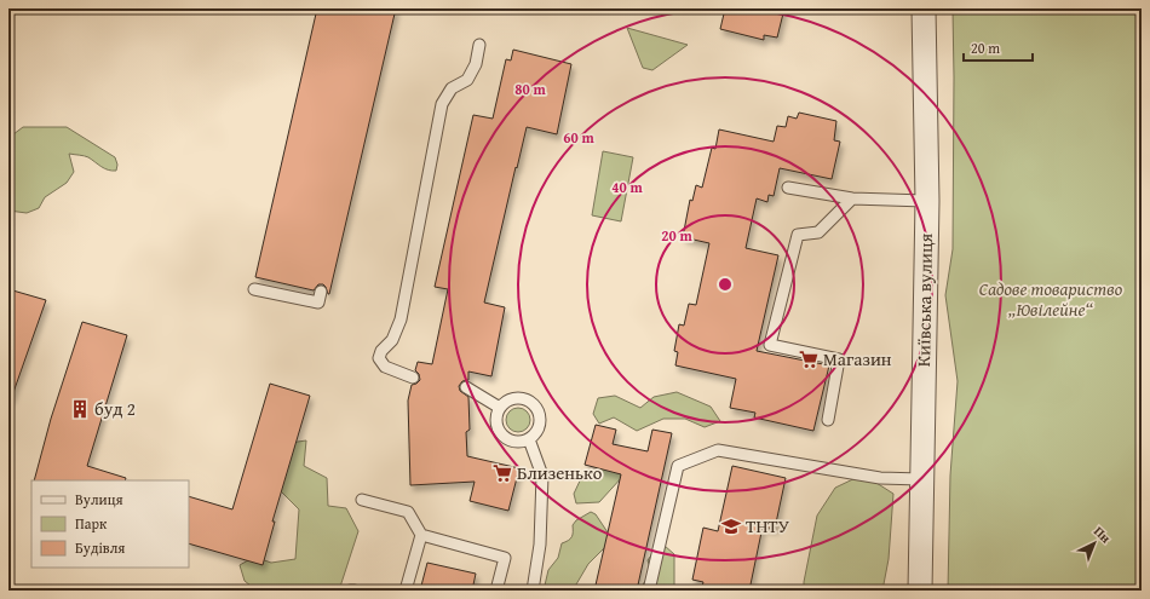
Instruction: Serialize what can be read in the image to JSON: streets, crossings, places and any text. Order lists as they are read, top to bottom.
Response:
{
  "streets": {
    "street": ["Київська вулиця"]
  },
  "parks": ["Садове товариство „Ювілейне“"],
  "places": {
    "supermarket": ["Магазин", "Близенько"],
    "building": ["буд 2"],
    "school or university": ["ТНТУ"]
  },
  "legend": ["Вулиця", "Парк", "Будівля"],
  "scale_bar": "20 m",
  "north": "top right",
  "rings": [
    "80 m",
    "60 m",
    "40 m",
    "20 m"
  ]
}
